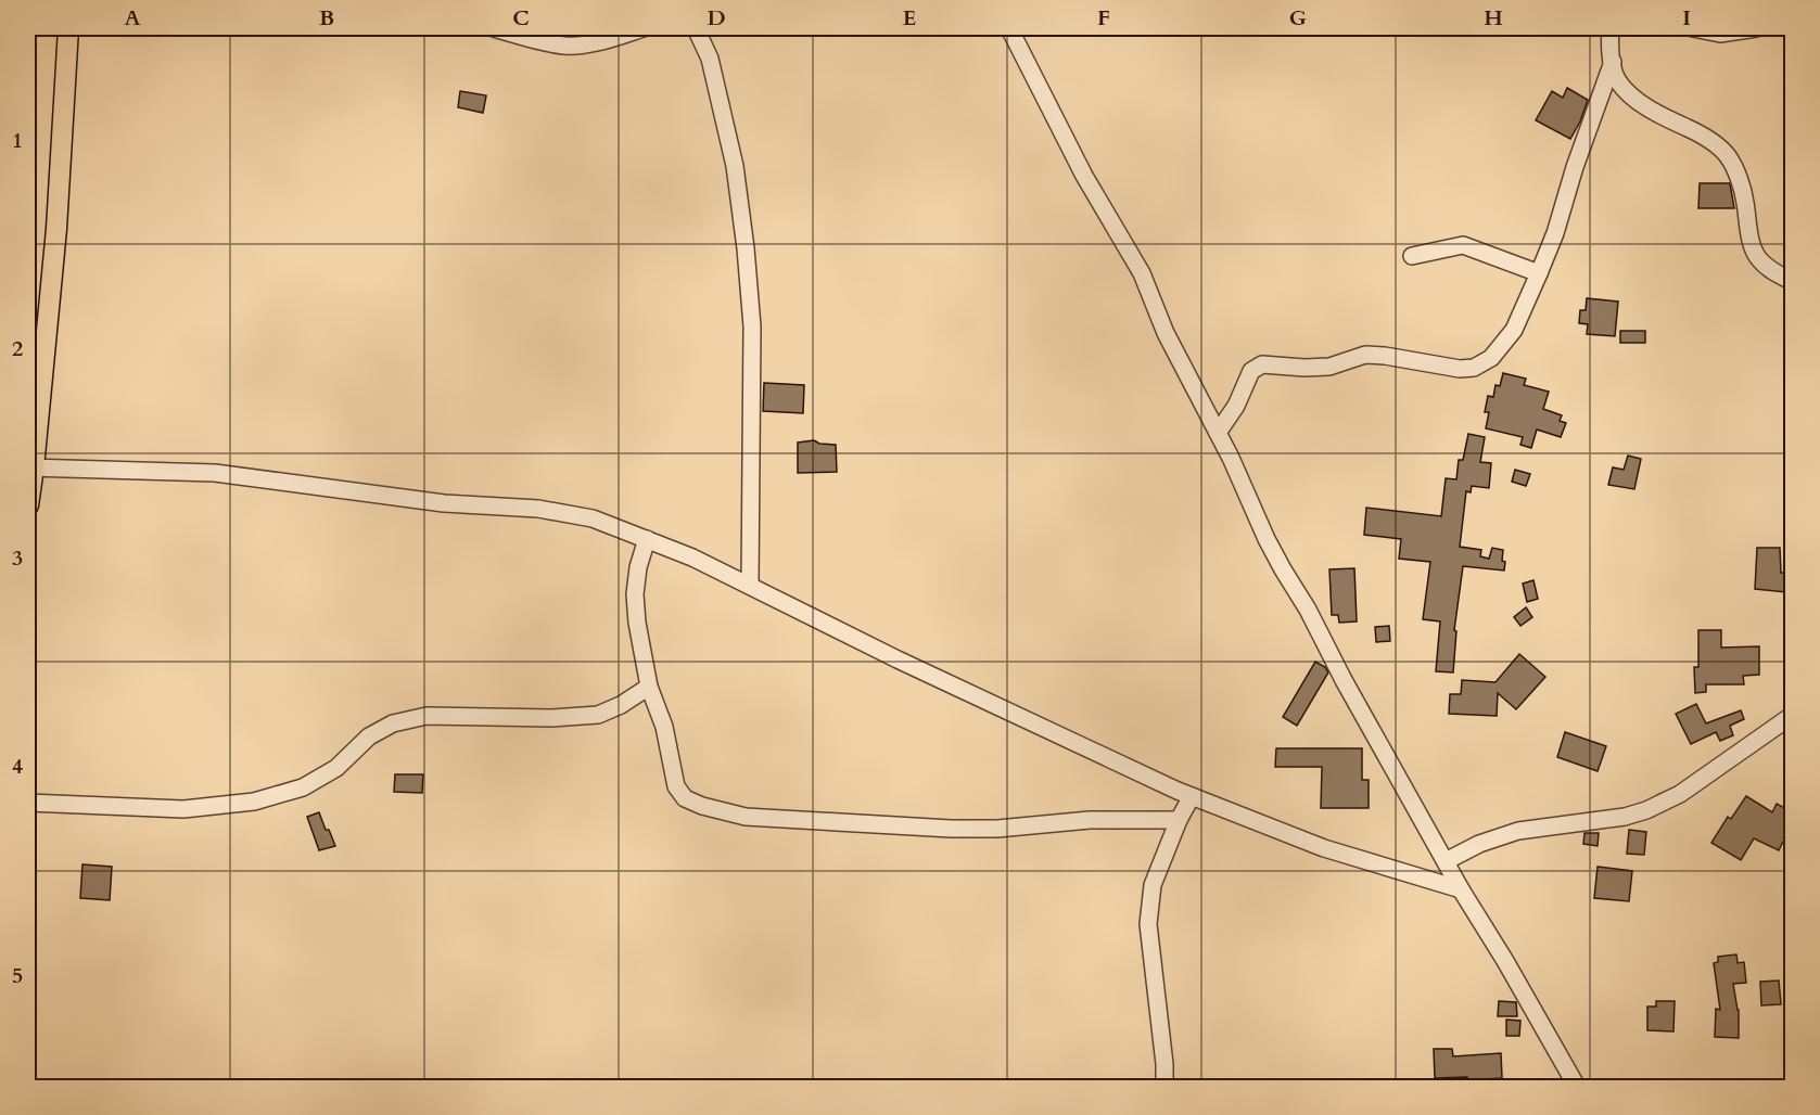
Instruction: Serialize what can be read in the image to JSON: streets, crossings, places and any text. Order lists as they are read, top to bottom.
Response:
{
  "grid": {
    "columns": [
      "A",
      "B",
      "C",
      "D",
      "E",
      "F",
      "G",
      "H",
      "I"
    ],
    "rows": [
      "1",
      "2",
      "3",
      "4",
      "5"
    ]
  }
}
